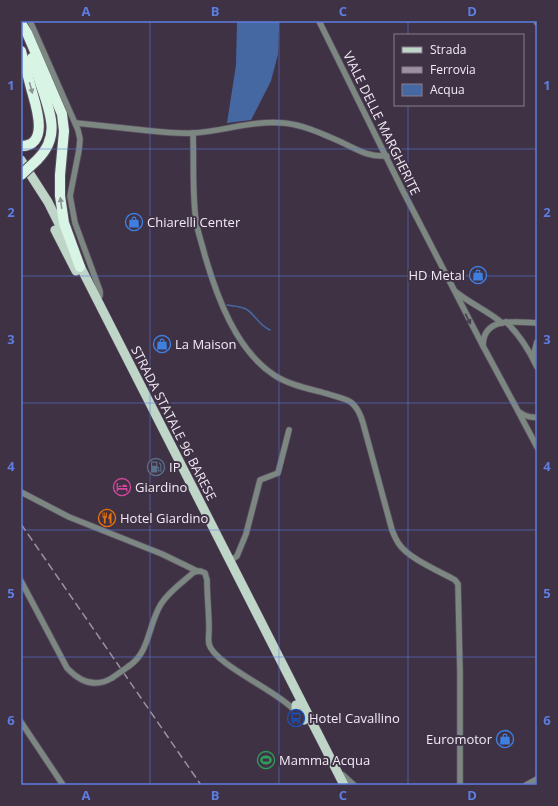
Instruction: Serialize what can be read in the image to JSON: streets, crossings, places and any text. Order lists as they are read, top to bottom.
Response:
{
  "streets": {
    "main road": ["STRADA STATALE 96 BARESE"],
    "street": ["VIALE DELLE MARGHERITE"]
  },
  "places": {
    "shop": [
      "Chiarelli Center",
      "HD Metal",
      "La Maison",
      "Euromotor"
    ],
    "fuel station": ["IP"],
    "hotel": ["Giardino"],
    "restaurant": ["Hotel Giardino"],
    "bus stop": ["Hotel Cavallino"],
    "sports": ["Mamma Acqua"]
  },
  "legend": ["Strada", "Ferrovia", "Acqua"],
  "grid": {
    "columns": [
      "A",
      "B",
      "C",
      "D"
    ],
    "rows": [
      "1",
      "2",
      "3",
      "4",
      "5",
      "6"
    ]
  }
}
